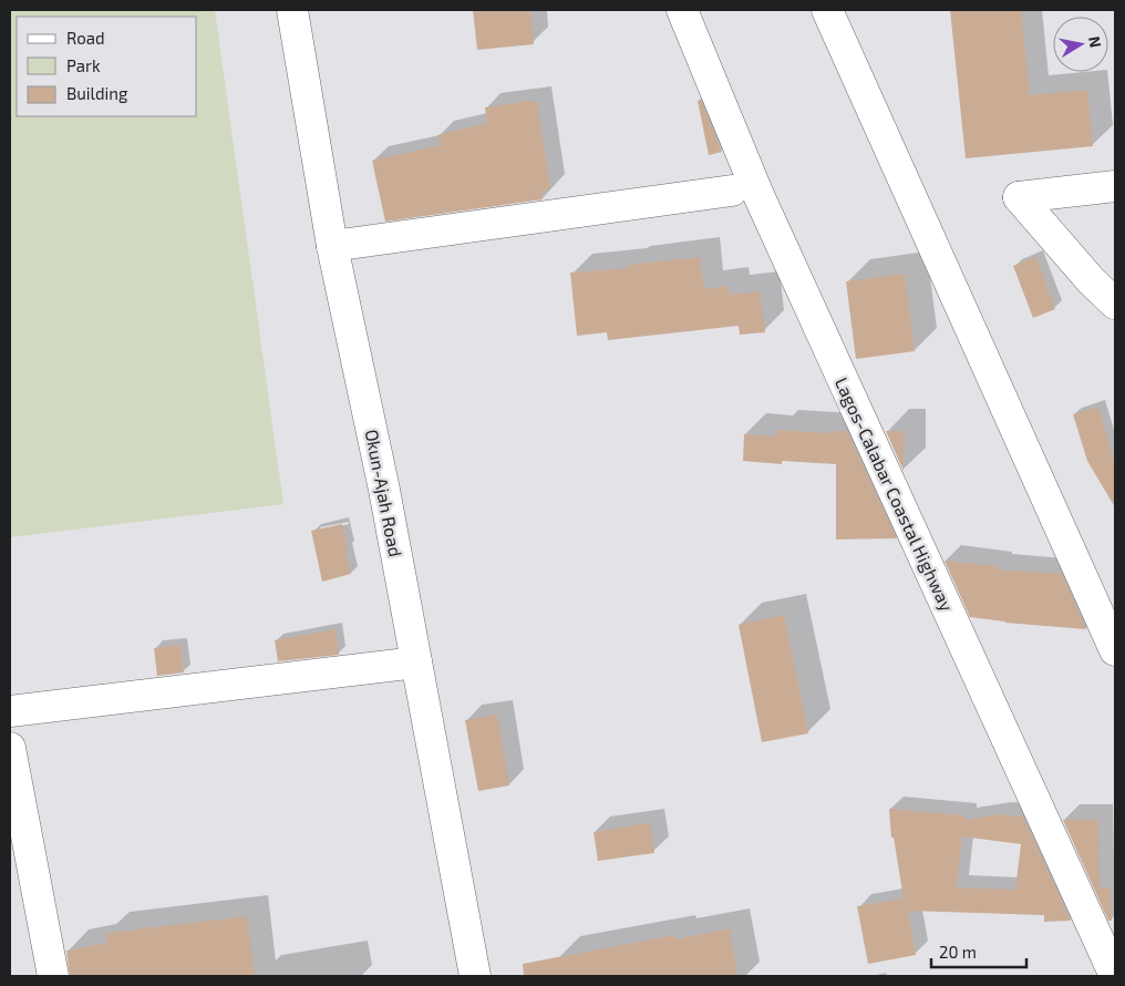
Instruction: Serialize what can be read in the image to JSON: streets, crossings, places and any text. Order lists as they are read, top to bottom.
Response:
{
  "streets": {
    "main road": ["Okun-Ajah Road", "Lagos-Calabar Coastal Highway"]
  },
  "legend": ["Road", "Park", "Building"],
  "scale_bar": "20 m",
  "north": "right"
}
